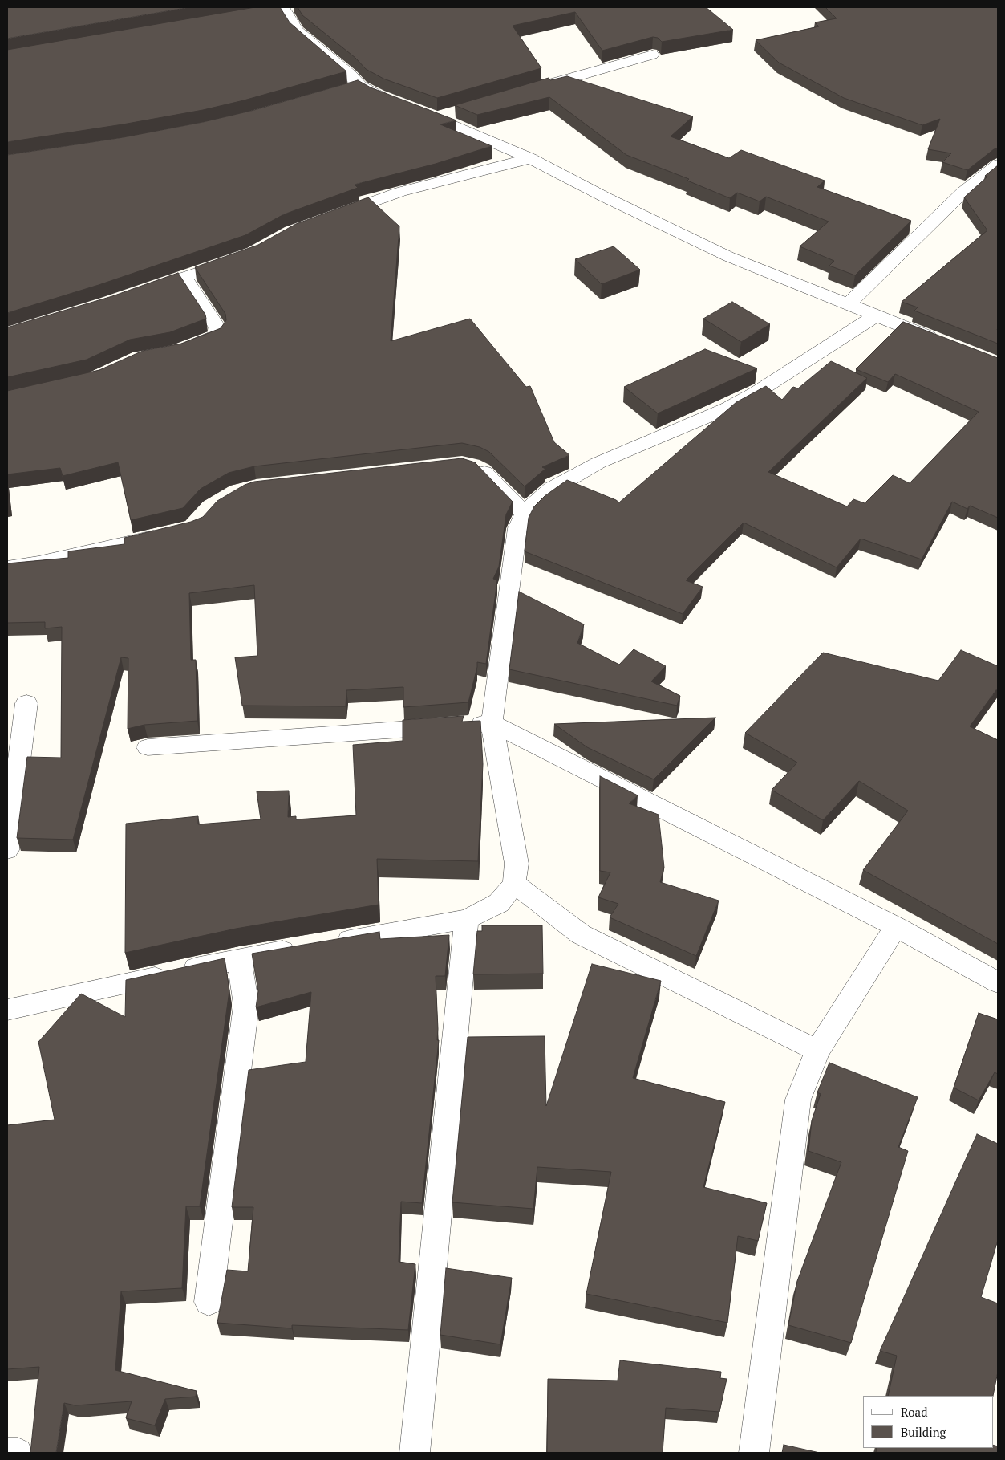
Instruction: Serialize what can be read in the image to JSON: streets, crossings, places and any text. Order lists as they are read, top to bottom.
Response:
{
  "legend": ["Road", "Building"]
}
